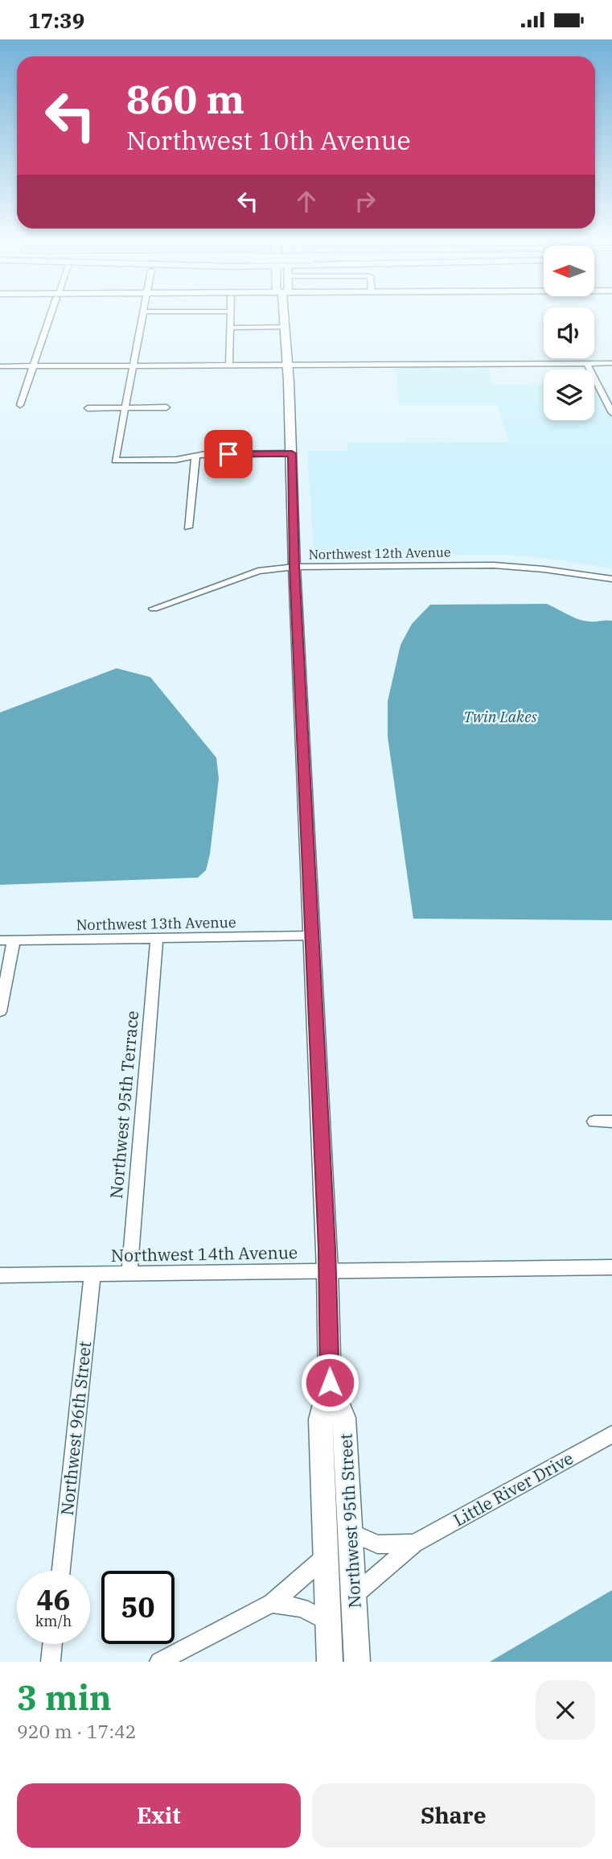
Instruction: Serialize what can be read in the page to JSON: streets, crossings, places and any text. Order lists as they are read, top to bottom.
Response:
{
  "streets": {
    "main road": ["Northwest 95th Street"],
    "street": [
      "Northwest 12th Avenue",
      "Northwest 13th Avenue",
      "Northwest 95th Terrace",
      "Northwest 14th Avenue",
      "Northwest 96th Street",
      "Little River Drive"
    ]
  },
  "crossings": [
    ["Northwest 12th Avenue", "Northwest 95th Street"],
    ["Northwest 13th Avenue", "Northwest 95th Terrace"],
    ["Northwest 13th Avenue", "Northwest 95th Street"],
    ["Northwest 95th Terrace", "Northwest 14th Avenue"],
    ["Northwest 14th Avenue", "Northwest 96th Street"],
    ["Northwest 14th Avenue", "Northwest 95th Street"],
    ["Little River Drive", "Northwest 95th Street"]
  ],
  "water": ["Twin Lakes"],
  "north": "left",
  "page": {
    "status": "17:39",
    "turn": ["860 m", "Northwest 10th Avenue"],
    "speed": "46 km/h",
    "limit": "50",
    "heading": ["3 min", "920 m · 17:42"],
    "buttons": ["Exit", "Share"]
  }
}
